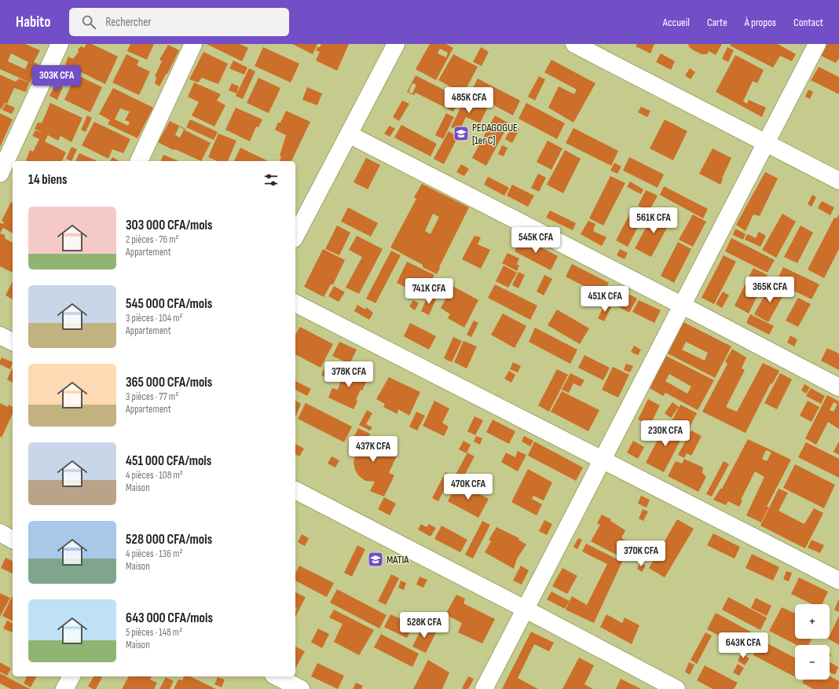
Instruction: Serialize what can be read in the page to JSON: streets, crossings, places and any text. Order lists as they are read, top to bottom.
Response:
{
  "places": {
    "school or university": ["PEDAGOGUE [1er C]", "MATIA"]
  },
  "page": {
    "header": "Habito",
    "search": "Rechercher",
    "nav": [
      "Accueil",
      "Carte",
      "À propos",
      "Contact"
    ],
    "price": [
      "303K CFA",
      "485K CFA",
      "561K CFA",
      "545K CFA",
      "365K CFA",
      "741K CFA",
      "451K CFA",
      "378K CFA",
      "230K CFA",
      "437K CFA",
      "470K CFA",
      "370K CFA",
      "528K CFA",
      "643K CFA"
    ],
    "heading": "14 biens",
    "list": [
      {
        "name": "303 000 CFA/mois",
        "note": "2 pièces · 76 m² · Appartement"
      },
      {
        "name": "545 000 CFA/mois",
        "note": "3 pièces · 104 m² · Appartement"
      },
      {
        "name": "365 000 CFA/mois",
        "note": "3 pièces · 77 m² · Appartement"
      },
      {
        "name": "451 000 CFA/mois",
        "note": "4 pièces · 108 m² · Maison"
      },
      {
        "name": "528 000 CFA/mois",
        "note": "4 pièces · 136 m² · Maison"
      },
      {
        "name": "643 000 CFA/mois",
        "note": "5 pièces · 148 m² · Maison"
      }
    ],
    "map_buttons": ["+", "−"]
  }
}
